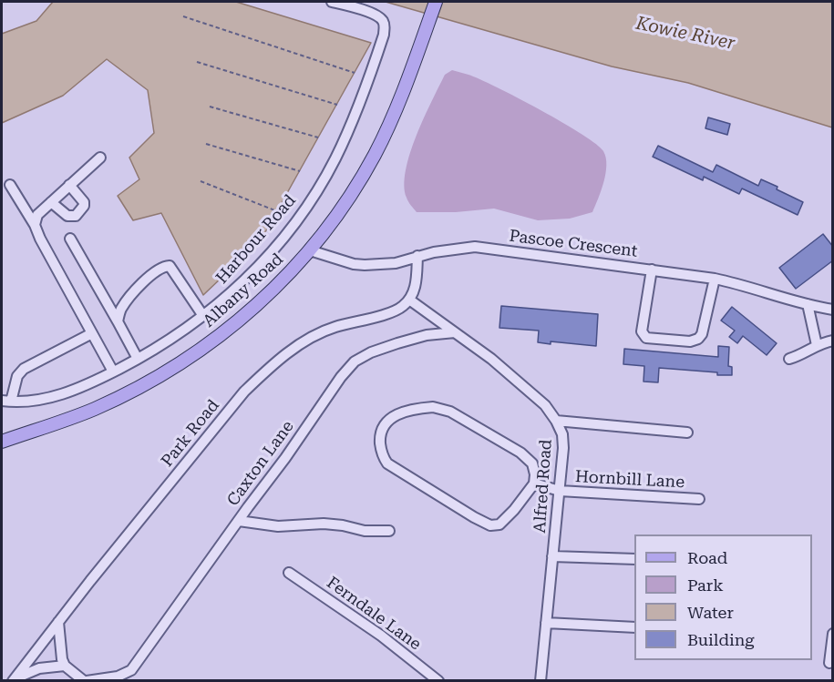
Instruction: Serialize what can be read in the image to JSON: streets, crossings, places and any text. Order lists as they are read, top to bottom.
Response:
{
  "streets": {
    "main road": ["Albany Road"],
    "street": [
      "Harbour Road",
      "Pascoe Crescent",
      "Park Road",
      "Caxton Lane",
      "Hornbill Lane",
      "Alfred Road",
      "Ferndale Lane"
    ]
  },
  "crossings": [
    ["Pascoe Crescent", "Albany Road"],
    ["Park Road", "Alfred Road"],
    ["Caxton Lane", "Alfred Road"],
    ["Hornbill Lane", "Alfred Road"]
  ],
  "water": ["Kowie River"],
  "legend": [
    "Road",
    "Park",
    "Water",
    "Building"
  ]
}
